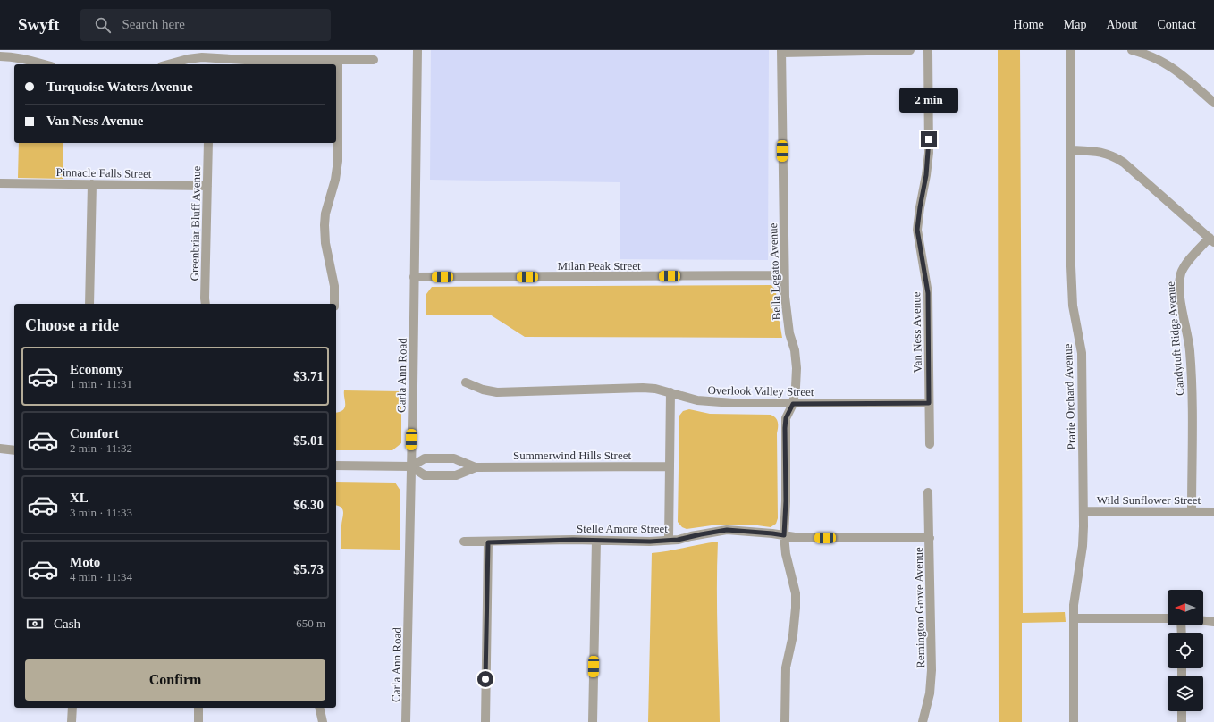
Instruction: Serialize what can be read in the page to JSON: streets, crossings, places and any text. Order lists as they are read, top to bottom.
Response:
{
  "streets": {
    "street": [
      "Pinnacle Falls Street",
      "Greenbriar Bluff Avenue",
      "Milan Peak Street",
      "Bella Legato Avenue",
      "Van Ness Avenue",
      "Candytuft Ridge Avenue",
      "Carla Ann Road",
      "Overlook Valley Street",
      "Prarie Orchard Avenue",
      "Summerwind Hills Street",
      "Wild Sunflower Street",
      "Stelle Amore Street",
      "Remington Grove Avenue"
    ]
  },
  "crossings": [
    ["Pinnacle Falls Street", "Greenbriar Bluff Avenue"],
    ["Milan Peak Street", "Bella Legato Avenue"],
    ["Milan Peak Street", "Carla Ann Road"],
    ["Bella Legato Avenue", "Overlook Valley Street"],
    ["Bella Legato Avenue", "Stelle Amore Street"],
    ["Van Ness Avenue", "Overlook Valley Street"],
    ["Candytuft Ridge Avenue", "Wild Sunflower Street"],
    ["Carla Ann Road", "Summerwind Hills Street"],
    ["Prarie Orchard Avenue", "Wild Sunflower Street"],
    ["Stelle Amore Street", "Remington Grove Avenue"]
  ],
  "north": "left",
  "page": {
    "header": "Swyft",
    "search": "Search here",
    "nav": [
      "Home",
      "Map",
      "About",
      "Contact"
    ],
    "banner": ["Turquoise Waters Avenue", "Van Ness Avenue"],
    "bubble": "2 min",
    "heading": "Choose a ride",
    "list": [
      {
        "name": "Economy",
        "note": "1 min · 11:31",
        "value": "$3.71"
      },
      {
        "name": "Comfort",
        "note": "2 min · 11:32",
        "value": "$5.01"
      },
      {
        "name": "XL",
        "note": "3 min · 11:33",
        "value": "$6.30"
      },
      {
        "name": "Moto",
        "note": "4 min · 11:34",
        "value": "$5.73"
      }
    ],
    "pay": ["Cash", "650 m"],
    "buttons": "Confirm"
  }
}
